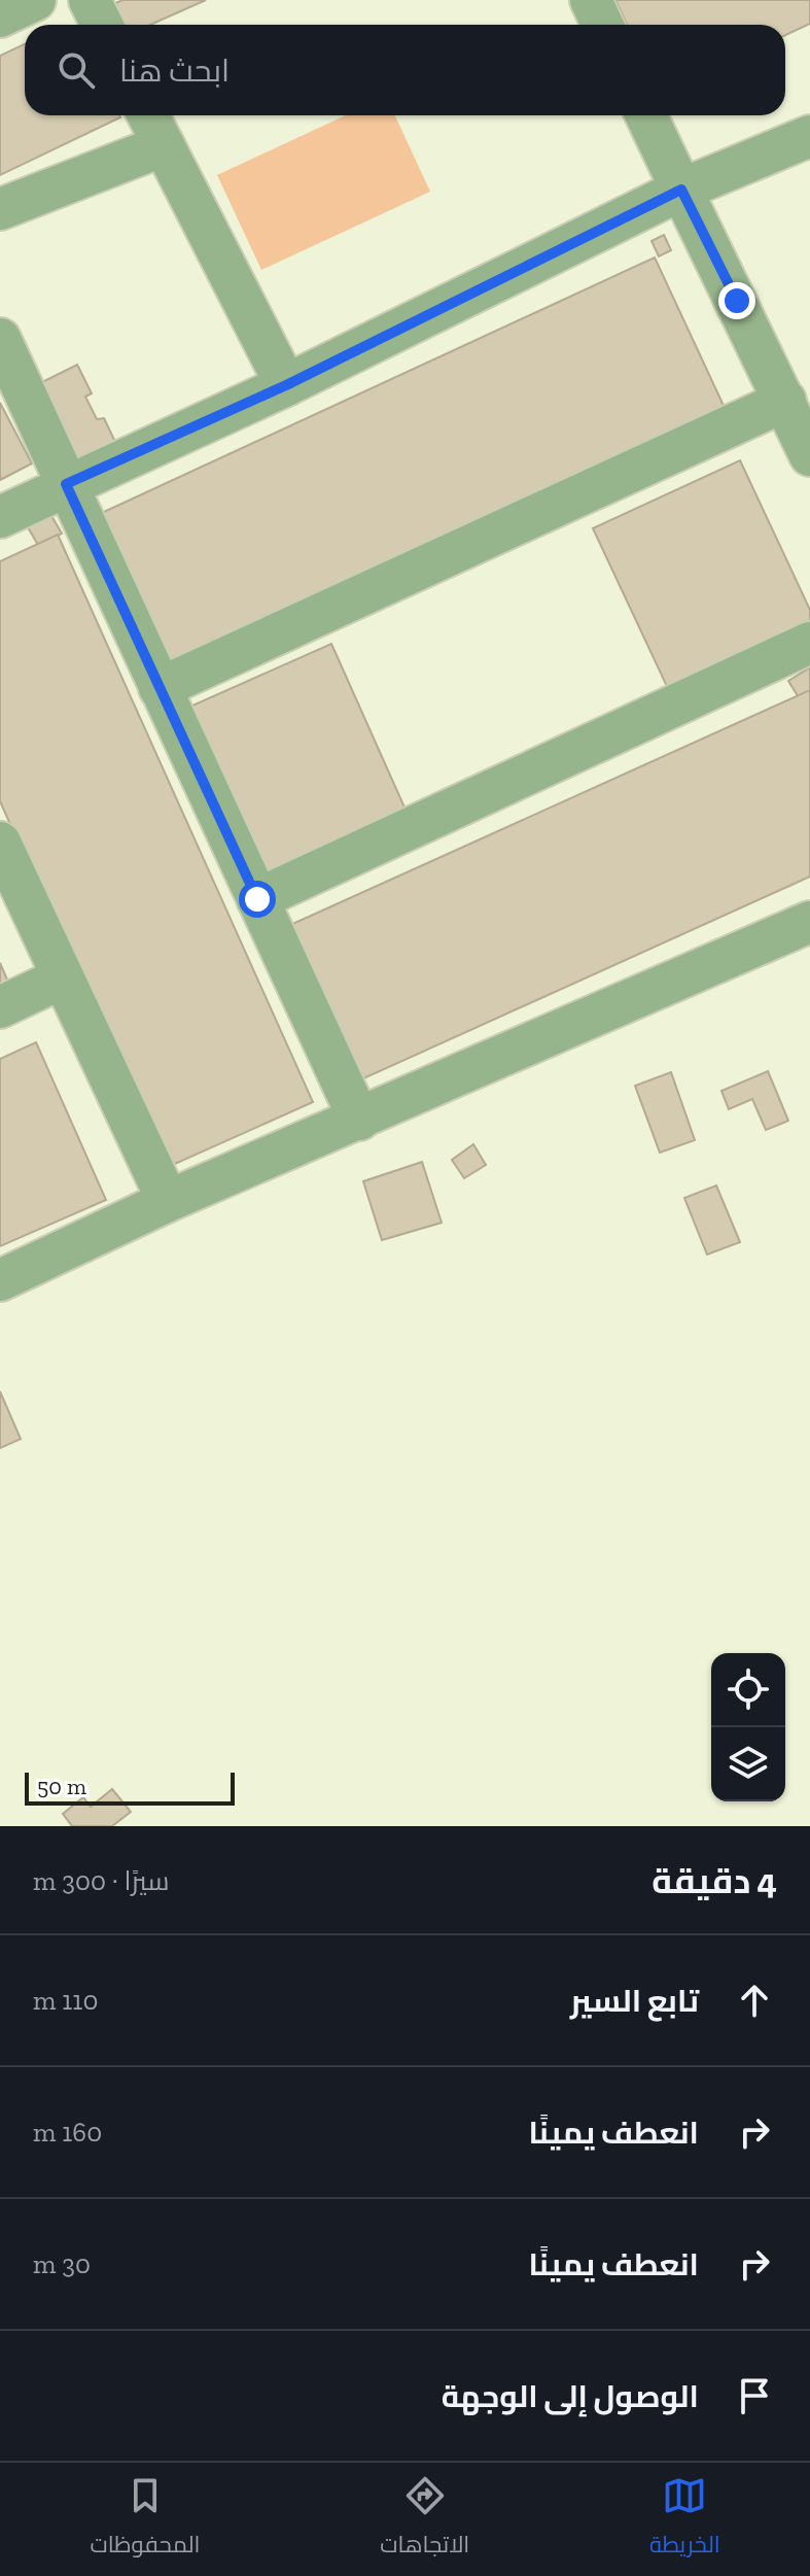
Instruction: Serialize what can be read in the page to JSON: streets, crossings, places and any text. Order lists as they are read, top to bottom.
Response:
{
  "scale_bar": "50 m",
  "page": {
    "search": "ابحث هنا",
    "scale": "50 m",
    "heading": ["4 دقيقة", "سيرًا · 300 m"],
    "list": [
      ["تابع السير", "110 m"],
      ["انعطف يمينًا", "160 m"],
      ["انعطف يمينًا", "30 m"],
      "الوصول إلى الوجهة"
    ],
    "nav": ["الخريطة", "الاتجاهات", "المحفوظات"]
  }
}
